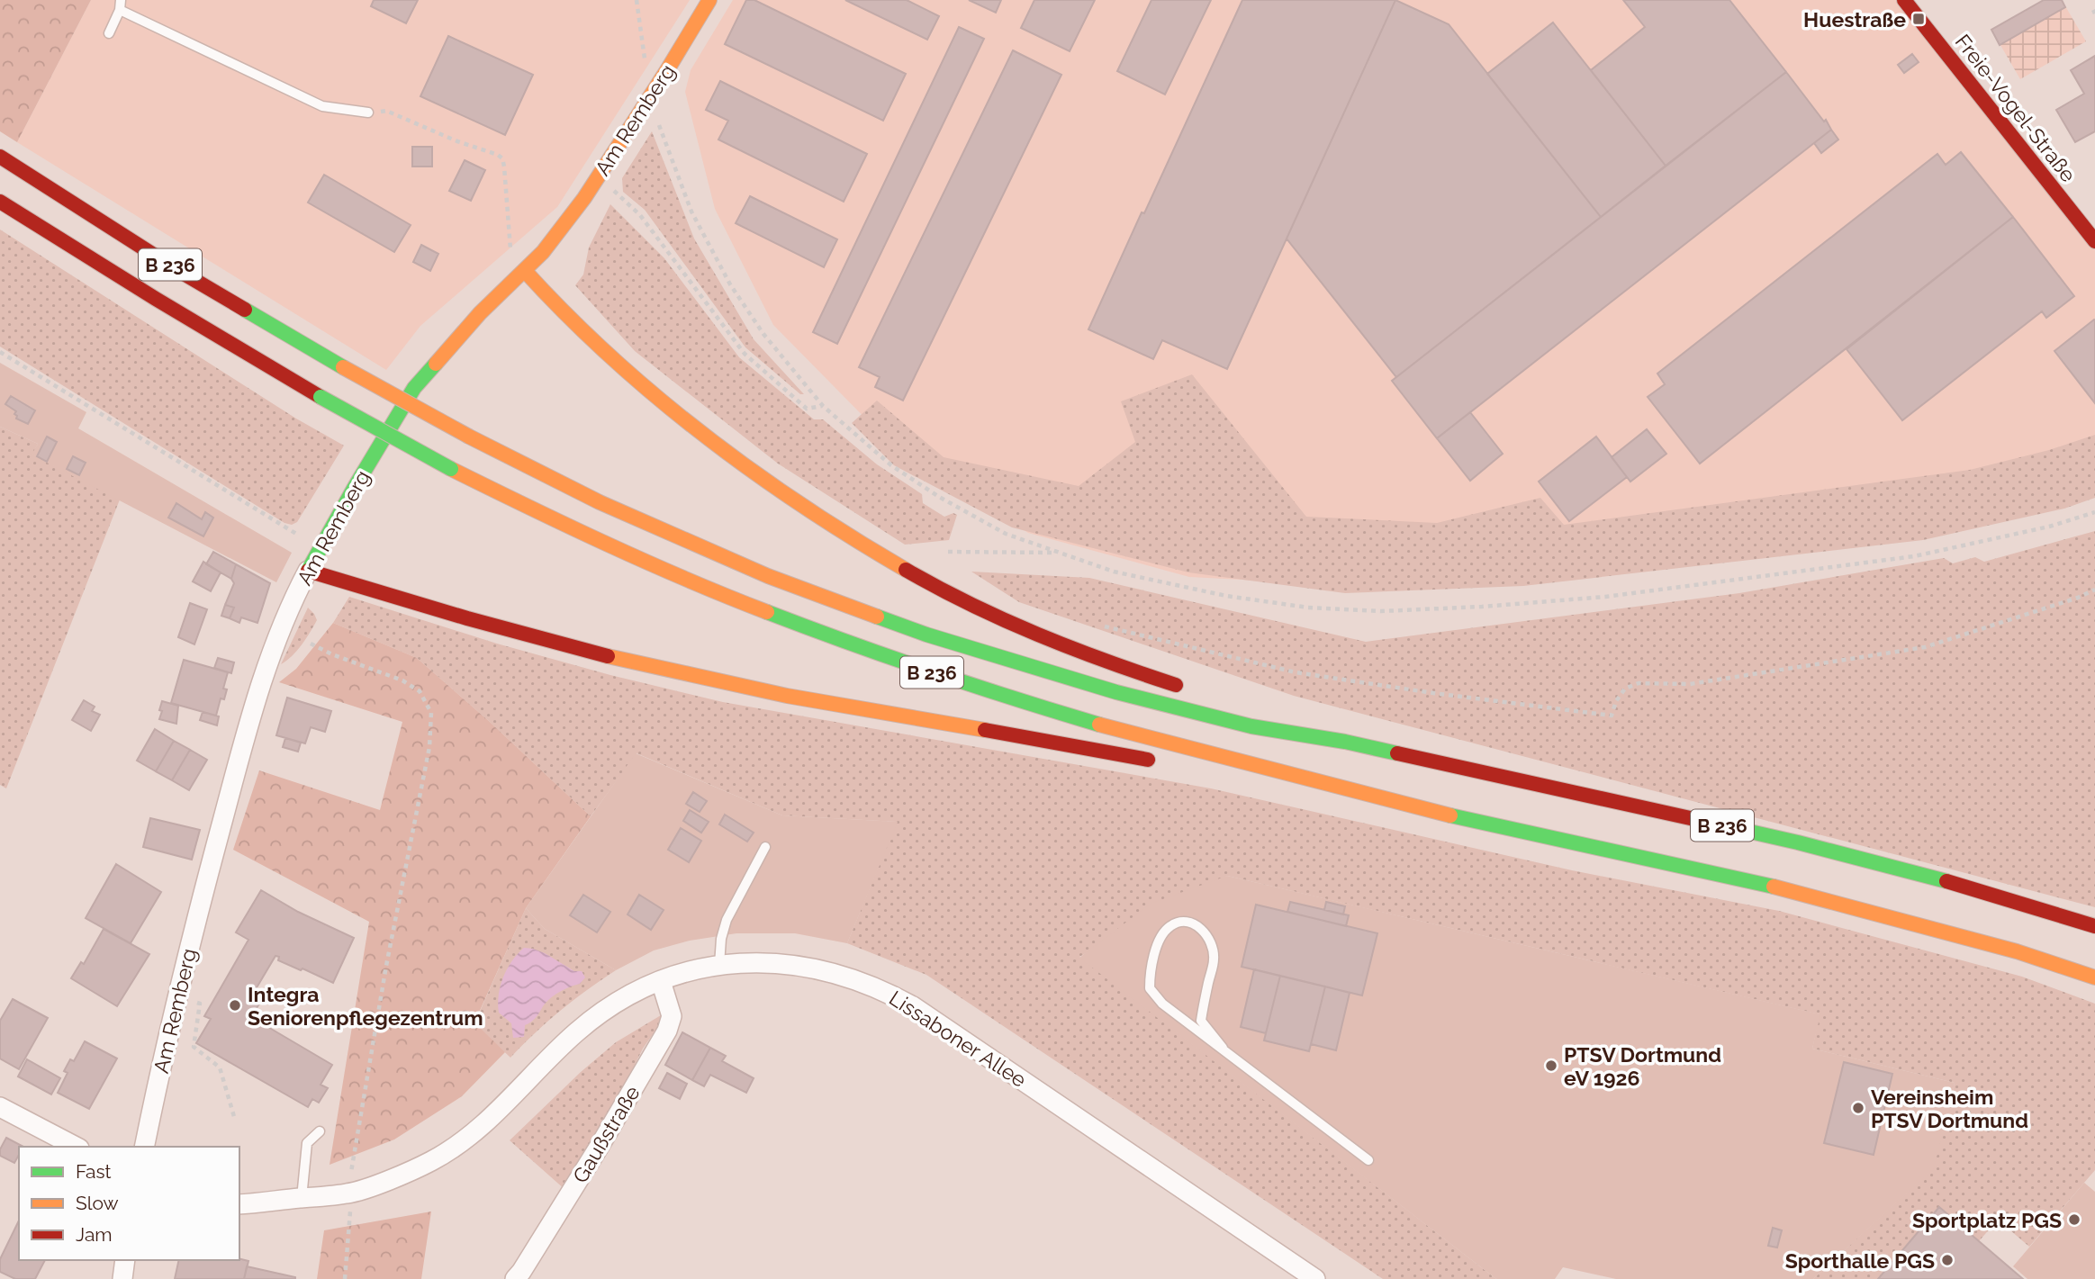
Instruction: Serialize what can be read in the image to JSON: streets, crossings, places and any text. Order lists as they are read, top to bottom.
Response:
{
  "streets": {
    "main road": ["Freie-Vogel-Straße", "Am Remberg", "B 236"],
    "street": ["Lissaboner Allee", "Gaußstraße"]
  },
  "crossings": [
    ["Lissaboner Allee", "Gaußstraße"]
  ],
  "places": {
    "transit": ["Huestraße"],
    "other": [
      "Integra Seniorenpflegezentrum",
      "PTSV Dortmund eV 1926",
      "Vereinsheim PTSV Dortmund",
      "Sportplatz PGS",
      "Sporthalle PGS"
    ]
  },
  "legend": ["Fast", "Slow", "Jam"]
}
